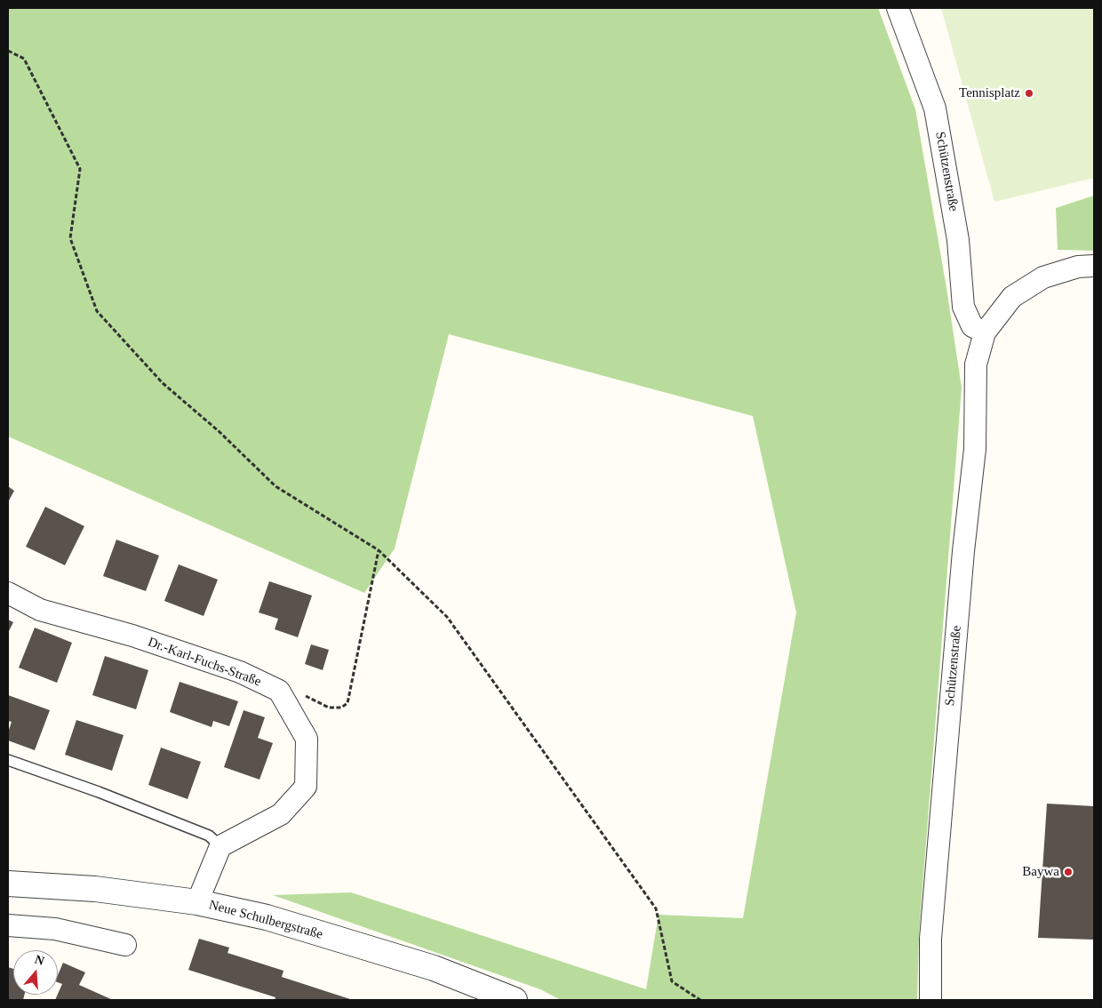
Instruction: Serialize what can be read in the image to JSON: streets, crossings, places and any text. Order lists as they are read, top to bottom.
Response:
{
  "streets": {
    "street": ["Schützenstraße", "Dr.-Karl-Fuchs-Straße", "Neue Schulbergstraße"]
  },
  "places": ["Tennisplatz", "Baywa"],
  "north": "top"
}
